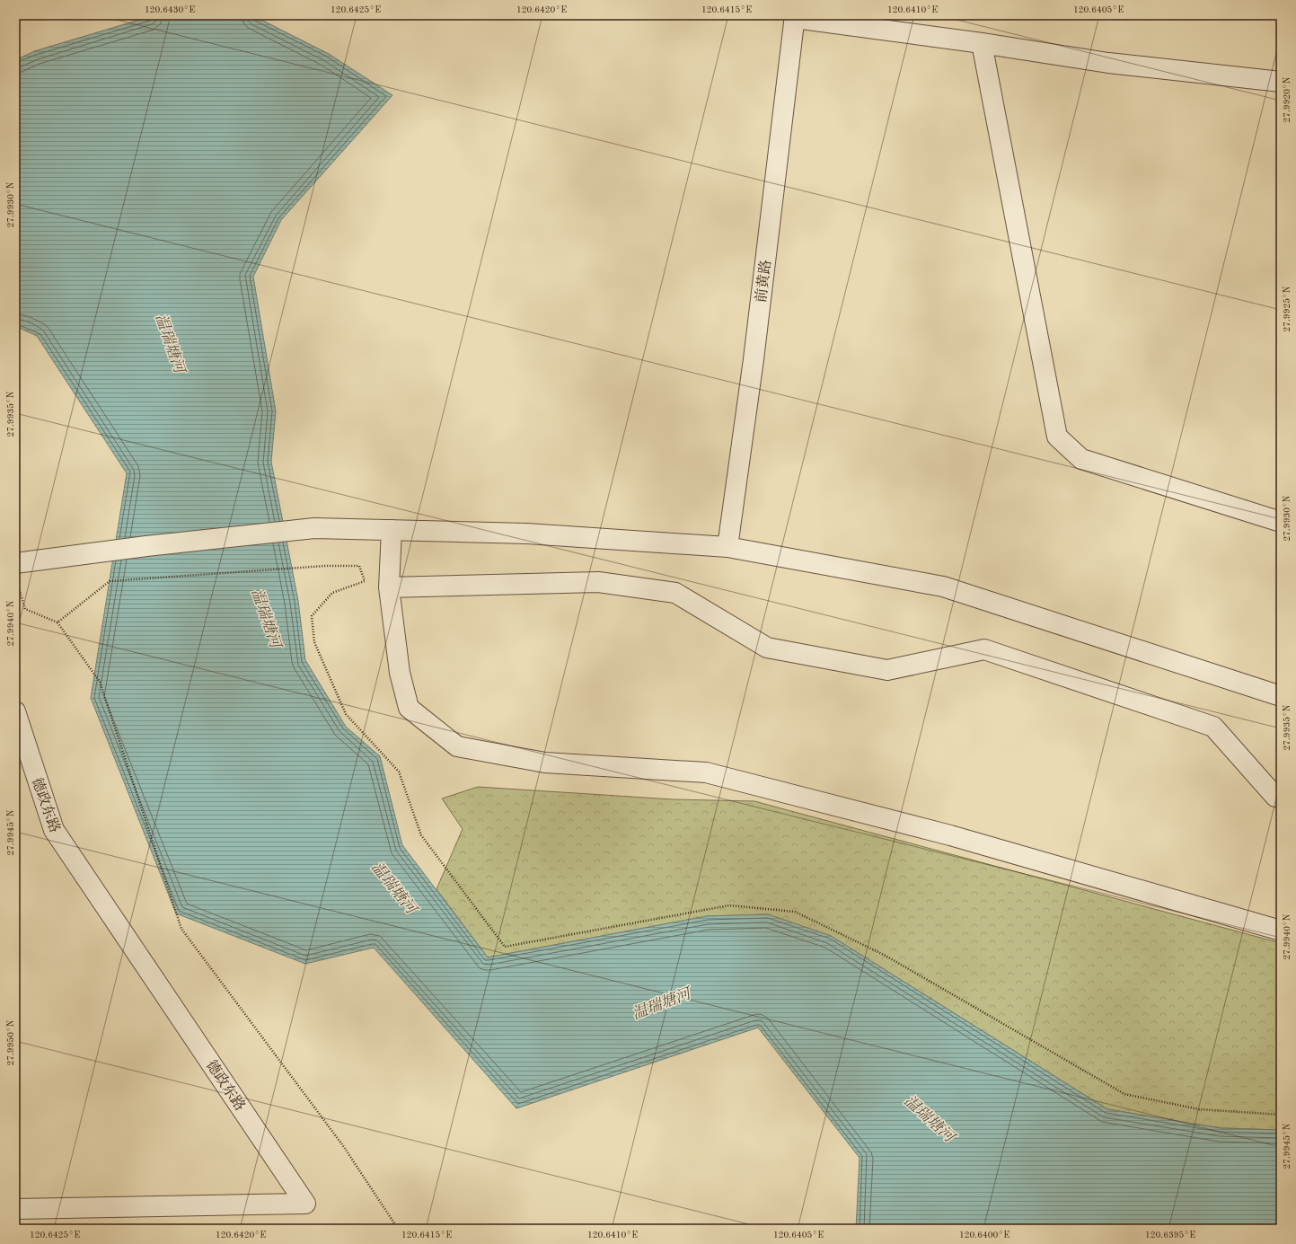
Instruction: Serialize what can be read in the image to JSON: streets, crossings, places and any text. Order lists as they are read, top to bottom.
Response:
{
  "streets": {
    "street": ["前黄路", "德政东路"]
  },
  "water": ["温瑞塘河"],
  "coordinates": [
    "120.6430°E",
    "120.6425°E",
    "120.6420°E",
    "120.6415°E",
    "120.6410°E",
    "120.6405°E",
    "27.9920°N",
    "27.9930°N",
    "27.9925°N",
    "27.9935°N",
    "27.9940°N",
    "27.9945°N",
    "27.9950°N",
    "120.6400°E",
    "120.6395°E"
  ]
}
